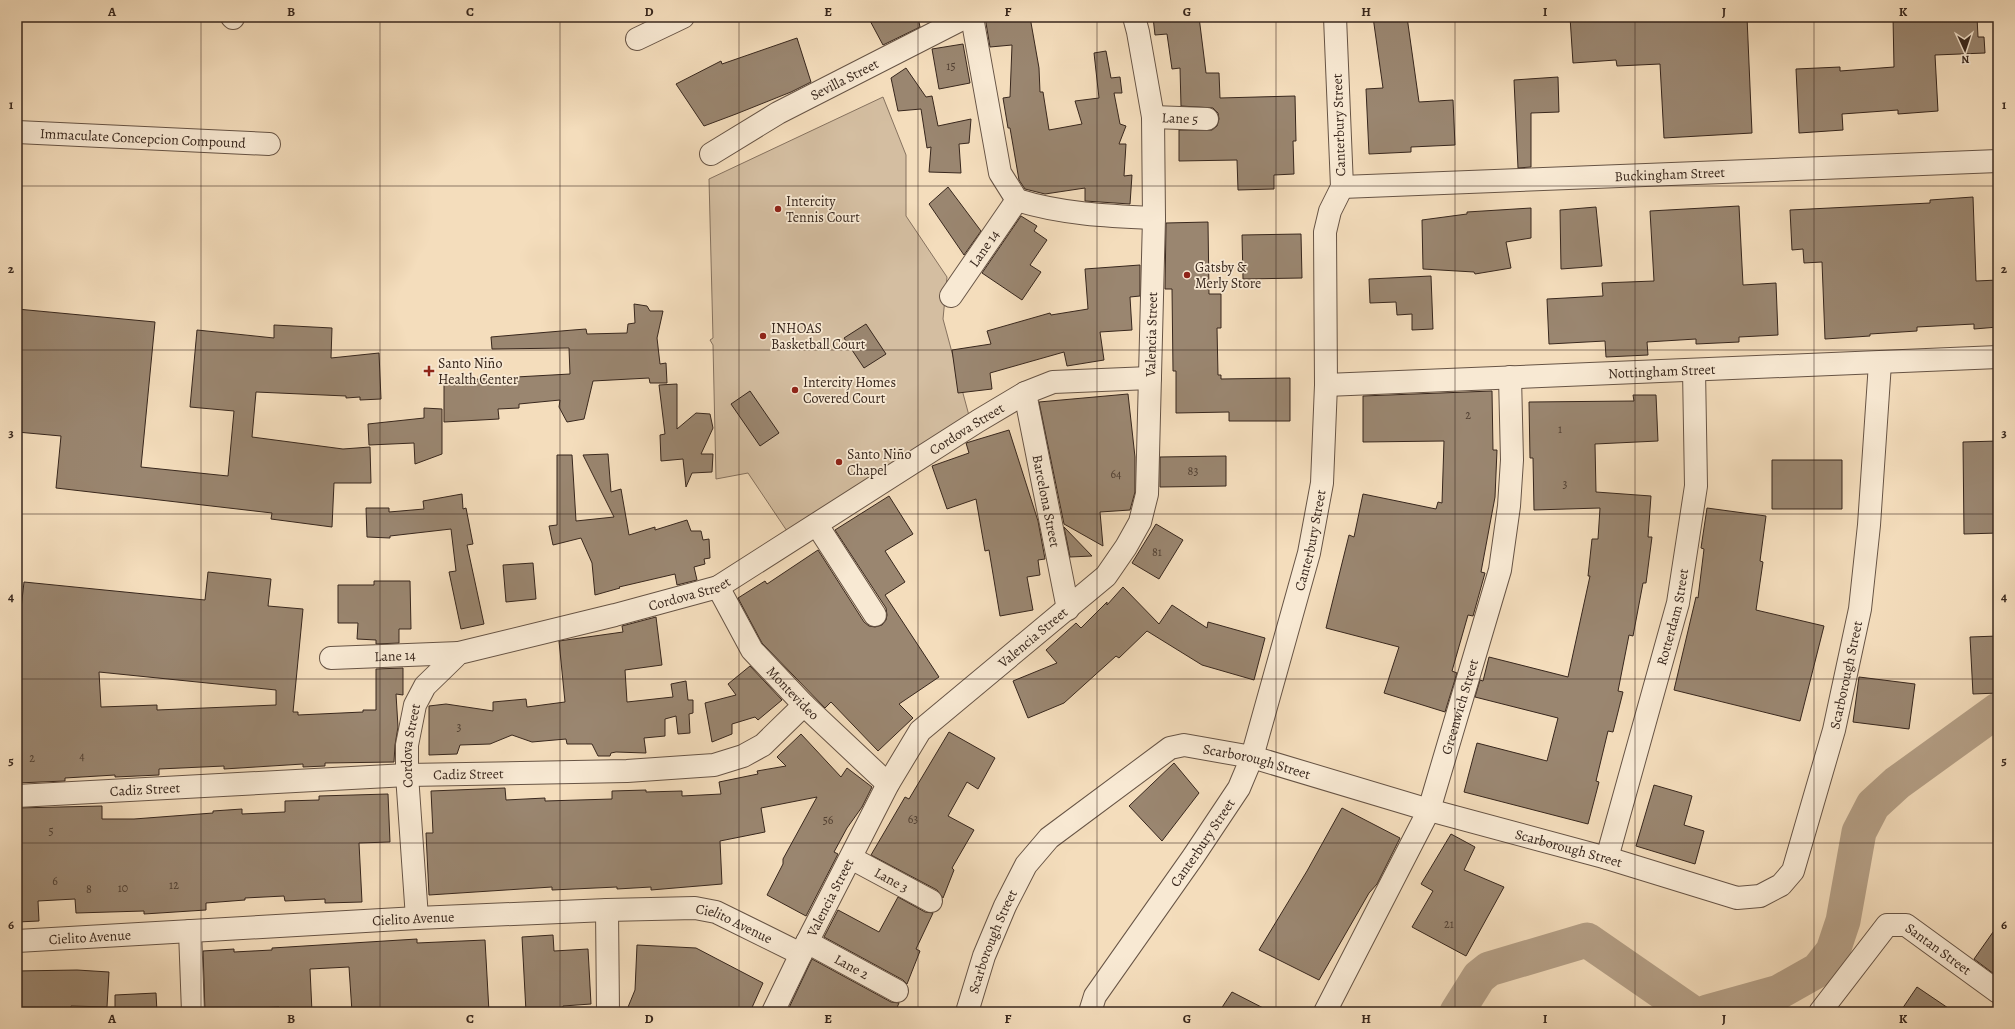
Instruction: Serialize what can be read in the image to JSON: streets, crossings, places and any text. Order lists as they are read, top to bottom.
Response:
{
  "streets": {
    "street": [
      "Sevilla Street",
      "Lane 5",
      "Canterbury Street",
      "Immaculate Concepcion Compound",
      "Buckingham Street",
      "Lane 14",
      "Valencia Street",
      "Nottingham Street",
      "Cordova Street",
      "Barcelona Street",
      "Rotterdam Street",
      "Scarborough Street",
      "Montevideo",
      "Greenwich Street",
      "Cadiz Street",
      "Lane 3",
      "Cielito Avenue",
      "Santan Street",
      "Lane 2"
    ]
  },
  "crossings": [
    ["Lane 5", "Valencia Street"],
    ["Canterbury Street", "Buckingham Street"],
    ["Canterbury Street", "Nottingham Street"],
    ["Canterbury Street", "Scarborough Street"],
    ["Lane 14", "Cordova Street"],
    ["Valencia Street", "Cordova Street"],
    ["Valencia Street", "Barcelona Street"],
    ["Valencia Street", "Montevideo"],
    ["Valencia Street", "Lane 3"],
    ["Valencia Street", "Cielito Avenue"],
    ["Valencia Street", "Lane 2"],
    ["Nottingham Street", "Rotterdam Street"],
    ["Nottingham Street", "Scarborough Street"],
    ["Nottingham Street", "Greenwich Street"],
    ["Cordova Street", "Barcelona Street"],
    ["Cordova Street", "Montevideo"],
    ["Cordova Street", "Cadiz Street"],
    ["Cordova Street", "Cielito Avenue"],
    ["Rotterdam Street", "Scarborough Street"],
    ["Scarborough Street", "Greenwich Street"],
    ["Montevideo", "Cadiz Street"],
    ["Cielito Avenue", "Lane 2"]
  ],
  "places": {
    "other": [
      "Intercity Tennis Court",
      "Gatsby & Merly Store",
      "INHOAS Basketball Court",
      "Intercity Homes Covered Court",
      "Santo Niño Chapel"
    ],
    "health": ["Santo Niño Health Center"]
  },
  "house_numbers": [
    "15",
    "2",
    "1",
    "83",
    "64",
    "3",
    "81",
    "3",
    "4",
    "2",
    "63",
    "56",
    "5",
    "6",
    "12",
    "10",
    "8",
    "21"
  ],
  "north": "bottom",
  "grid": {
    "columns": [
      "A",
      "B",
      "C",
      "D",
      "E",
      "F",
      "G",
      "H",
      "I",
      "J",
      "K"
    ],
    "rows": [
      "1",
      "2",
      "3",
      "4",
      "5",
      "6"
    ]
  }
}
